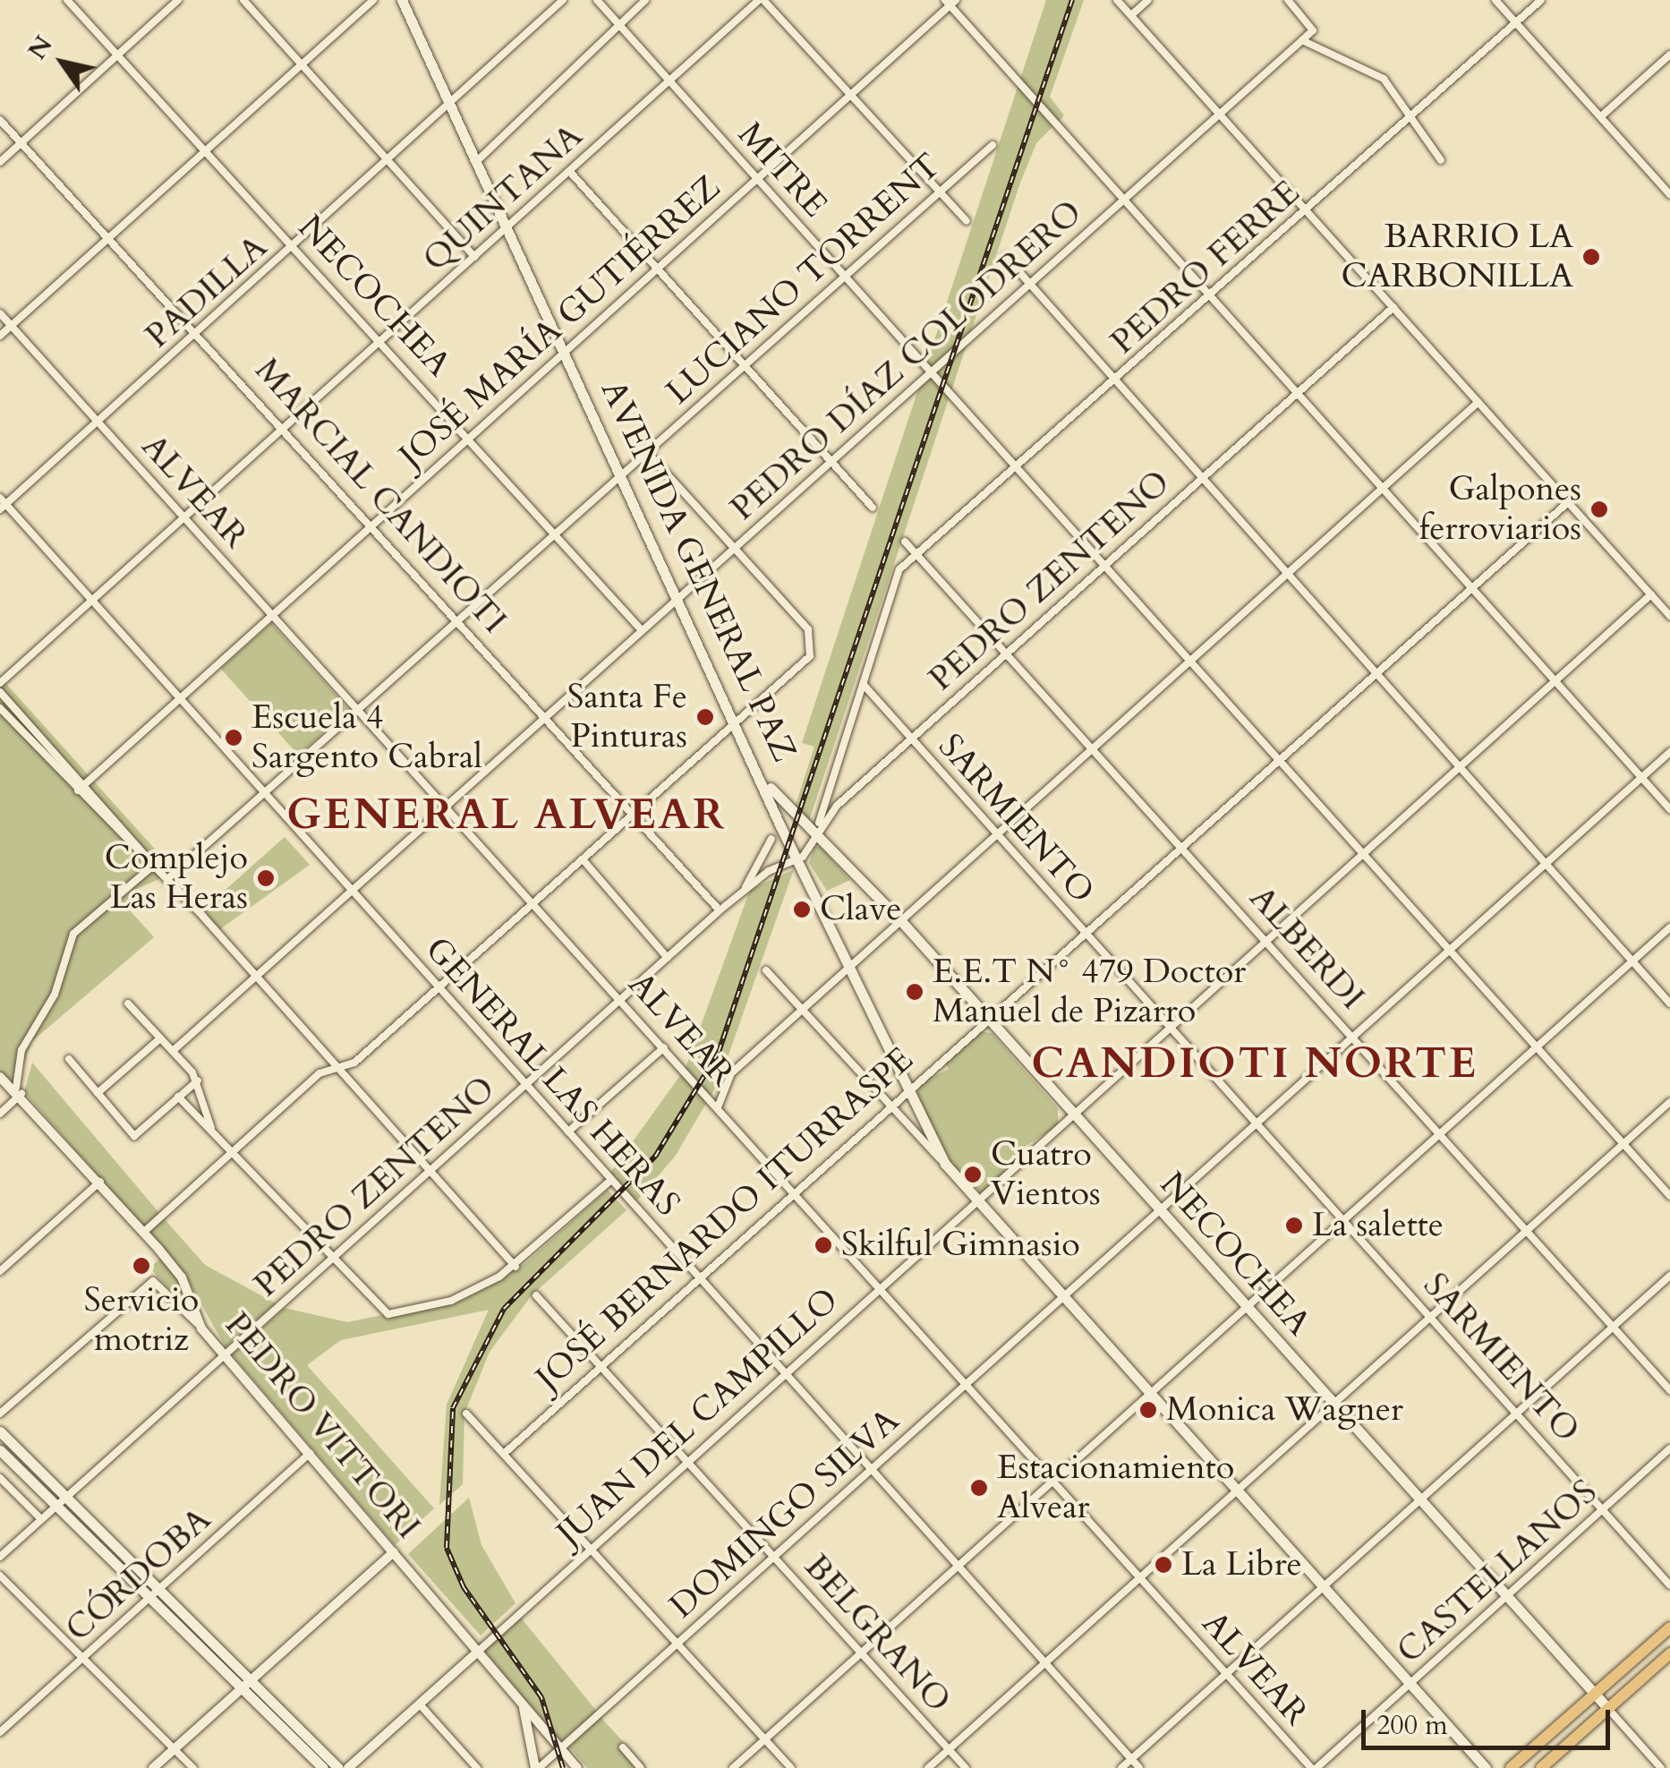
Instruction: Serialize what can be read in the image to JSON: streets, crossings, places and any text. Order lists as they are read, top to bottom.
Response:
{
  "streets": {
    "main road": ["NECOCHEA", "AVENIDA GENERAL PAZ"],
    "street": [
      "MITRE",
      "QUINTANA",
      "PEDRO FERRE",
      "LUCIANO TORRENT",
      "PADILLA",
      "JOSÉ MARÍA GUTIÉRREZ",
      "PEDRO DÍAZ COLODRERO",
      "ALVEAR",
      "MARCIAL CANDIOTI",
      "PEDRO ZENTENO",
      "SARMIENTO",
      "ALBERDI",
      "GENERAL LAS HERAS",
      "JOSÉ BERNARDO ITURRASPE",
      "JUAN DEL CAMPILLO",
      "PEDRO VITTORI",
      "DOMINGO SILVA",
      "CASTELLANOS",
      "CÓRDOBA",
      "BELGRANO"
    ]
  },
  "crossings": [
    ["MITRE", "QUINTANA"],
    ["MITRE", "PEDRO FERRE"],
    ["MITRE", "LUCIANO TORRENT"],
    ["MITRE", "JOSÉ MARÍA GUTIÉRREZ"],
    ["MITRE", "PEDRO DÍAZ COLODRERO"],
    ["MITRE", "PEDRO ZENTENO"],
    ["MITRE", "JOSÉ BERNARDO ITURRASPE"],
    ["MITRE", "JUAN DEL CAMPILLO"],
    ["MITRE", "DOMINGO SILVA"],
    ["QUINTANA", "NECOCHEA"],
    ["QUINTANA", "ALVEAR"],
    ["QUINTANA", "MARCIAL CANDIOTI"],
    ["QUINTANA", "AVENIDA GENERAL PAZ"],
    ["QUINTANA", "GENERAL LAS HERAS"],
    ["PEDRO FERRE", "SARMIENTO"],
    ["PEDRO FERRE", "ALBERDI"],
    ["LUCIANO TORRENT", "NECOCHEA"],
    ["LUCIANO TORRENT", "ALVEAR"],
    ["LUCIANO TORRENT", "MARCIAL CANDIOTI"],
    ["LUCIANO TORRENT", "AVENIDA GENERAL PAZ"],
    ["LUCIANO TORRENT", "GENERAL LAS HERAS"],
    ["PADILLA", "NECOCHEA"],
    ["PADILLA", "ALVEAR"],
    ["PADILLA", "MARCIAL CANDIOTI"],
    ["PADILLA", "AVENIDA GENERAL PAZ"],
    ["PADILLA", "GENERAL LAS HERAS"],
    ["NECOCHEA", "JOSÉ MARÍA GUTIÉRREZ"],
    ["NECOCHEA", "PEDRO DÍAZ COLODRERO"],
    ["NECOCHEA", "AVENIDA GENERAL PAZ"],
    ["NECOCHEA", "PEDRO ZENTENO"],
    ["NECOCHEA", "JOSÉ BERNARDO ITURRASPE"],
    ["NECOCHEA", "JUAN DEL CAMPILLO"],
    ["NECOCHEA", "DOMINGO SILVA"],
    ["NECOCHEA", "CASTELLANOS"],
    ["JOSÉ MARÍA GUTIÉRREZ", "ALVEAR"],
    ["JOSÉ MARÍA GUTIÉRREZ", "MARCIAL CANDIOTI"],
    ["JOSÉ MARÍA GUTIÉRREZ", "AVENIDA GENERAL PAZ"],
    ["JOSÉ MARÍA GUTIÉRREZ", "GENERAL LAS HERAS"],
    ["PEDRO DÍAZ COLODRERO", "ALVEAR"],
    ["PEDRO DÍAZ COLODRERO", "MARCIAL CANDIOTI"],
    ["PEDRO DÍAZ COLODRERO", "AVENIDA GENERAL PAZ"],
    ["PEDRO DÍAZ COLODRERO", "GENERAL LAS HERAS"],
    ["ALVEAR", "PEDRO ZENTENO"],
    ["ALVEAR", "JOSÉ BERNARDO ITURRASPE"],
    ["ALVEAR", "JUAN DEL CAMPILLO"],
    ["ALVEAR", "DOMINGO SILVA"],
    ["ALVEAR", "CASTELLANOS"],
    ["MARCIAL CANDIOTI", "PEDRO ZENTENO"],
    ["AVENIDA GENERAL PAZ", "PEDRO ZENTENO"],
    ["AVENIDA GENERAL PAZ", "JOSÉ BERNARDO ITURRASPE"],
    ["PEDRO ZENTENO", "SARMIENTO"],
    ["PEDRO ZENTENO", "ALBERDI"],
    ["PEDRO ZENTENO", "GENERAL LAS HERAS"],
    ["PEDRO ZENTENO", "PEDRO VITTORI"],
    ["SARMIENTO", "JOSÉ BERNARDO ITURRASPE"],
    ["SARMIENTO", "JUAN DEL CAMPILLO"],
    ["SARMIENTO", "DOMINGO SILVA"],
    ["SARMIENTO", "CASTELLANOS"],
    ["ALBERDI", "JOSÉ BERNARDO ITURRASPE"],
    ["ALBERDI", "JUAN DEL CAMPILLO"],
    ["ALBERDI", "DOMINGO SILVA"],
    ["GENERAL LAS HERAS", "JOSÉ BERNARDO ITURRASPE"],
    ["GENERAL LAS HERAS", "JUAN DEL CAMPILLO"],
    ["GENERAL LAS HERAS", "DOMINGO SILVA"],
    ["JOSÉ BERNARDO ITURRASPE", "BELGRANO"],
    ["JUAN DEL CAMPILLO", "PEDRO VITTORI"],
    ["JUAN DEL CAMPILLO", "BELGRANO"],
    ["PEDRO VITTORI", "DOMINGO SILVA"],
    ["PEDRO VITTORI", "CÓRDOBA"],
    ["DOMINGO SILVA", "BELGRANO"]
  ],
  "districts": ["GENERAL ALVEAR", "CANDIOTI NORTE"],
  "places": [
    "BARRIO LA CARBONILLA",
    "Galpones ferroviarios",
    "Santa Fe Pinturas",
    "Escuela 4 Sargento Cabral",
    "Complejo Las Heras",
    "Clave",
    "E.E.T N° 479 Doctor Manuel de Pizarro",
    "Cuatro Vientos",
    "La salette",
    "Skilful Gimnasio",
    "Servicio motriz",
    "Monica Wagner",
    "Estacionamiento Alvear",
    "La Libre"
  ],
  "scale_bar": "200 m",
  "north": "top left"
}
